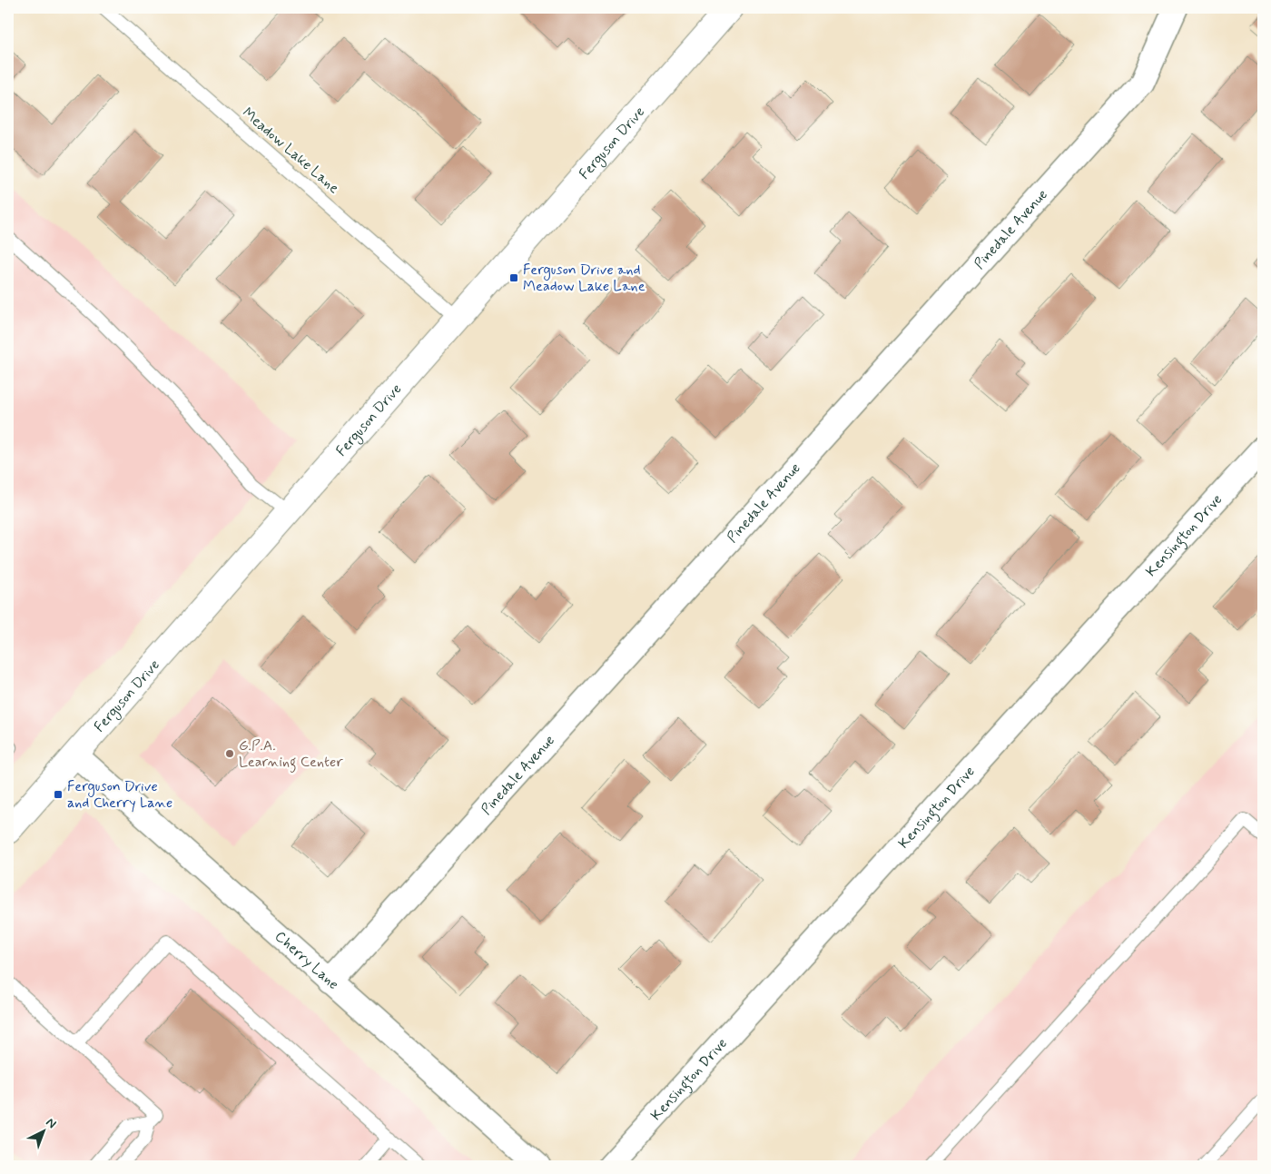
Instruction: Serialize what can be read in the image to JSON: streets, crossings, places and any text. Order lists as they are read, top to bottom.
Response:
{
  "streets": {
    "street": [
      "Ferguson Drive",
      "Pinedale Avenue",
      "Kensington Drive",
      "Cherry Lane"
    ],
    "lane": ["Meadow Lake Lane"]
  },
  "crossings": [
    ["Ferguson Drive", "Meadow Lake Lane"],
    ["Ferguson Drive", "Cherry Lane"],
    ["Pinedale Avenue", "Cherry Lane"]
  ],
  "places": {
    "transit": ["Ferguson Drive and Meadow Lake Lane", "Ferguson Drive and Cherry Lane"],
    "other": ["G.P.A. Learning Center"]
  },
  "north": "top right"
}
